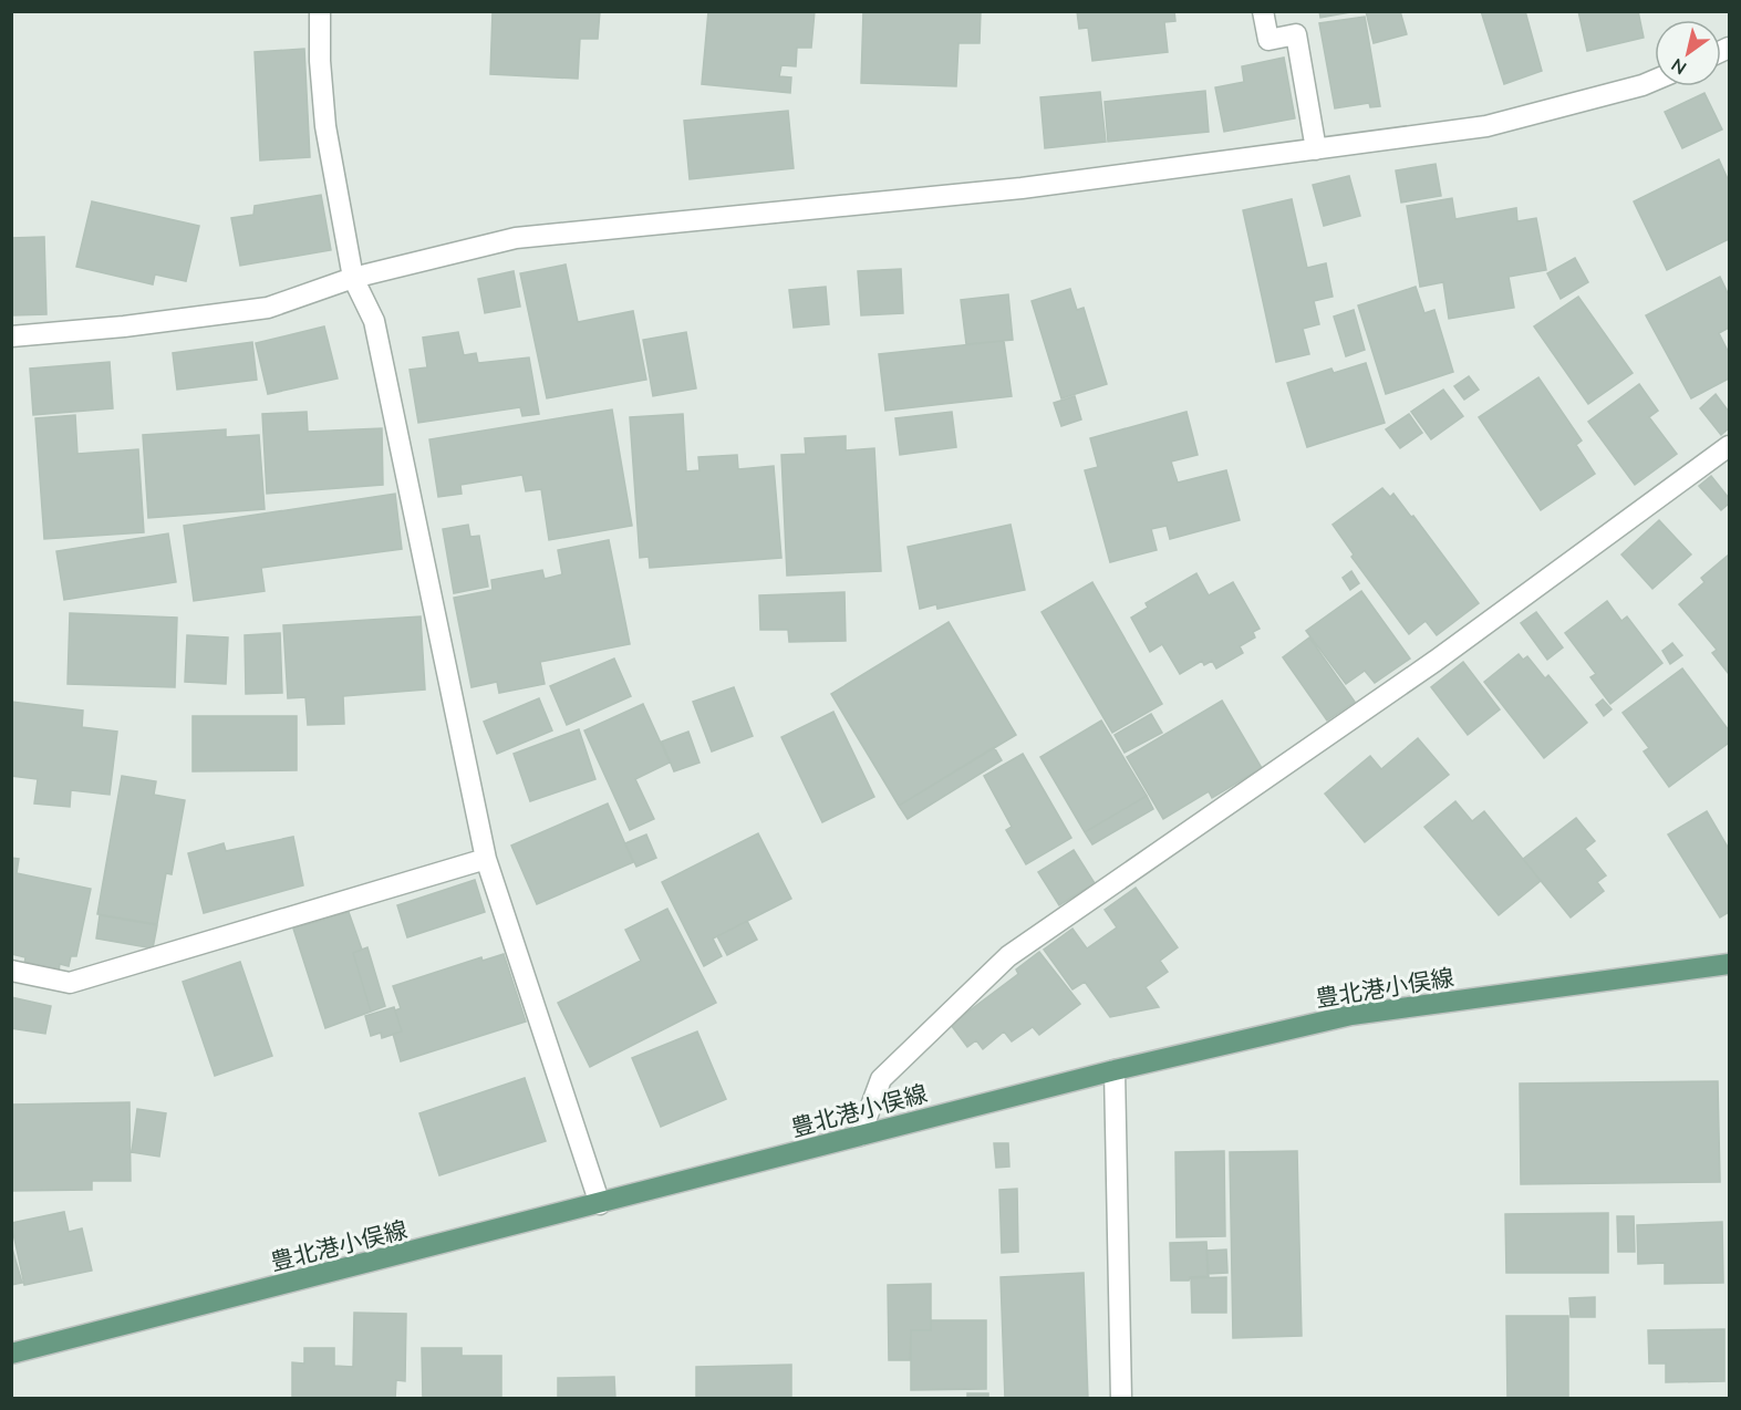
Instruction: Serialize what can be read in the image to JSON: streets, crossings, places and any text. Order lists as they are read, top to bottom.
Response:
{
  "streets": {
    "main road": ["豊北港小俣線"]
  },
  "north": "bottom left"
}
